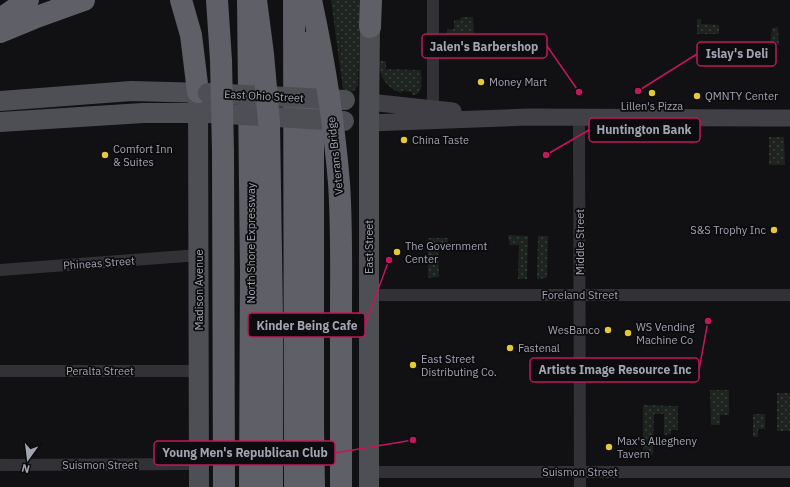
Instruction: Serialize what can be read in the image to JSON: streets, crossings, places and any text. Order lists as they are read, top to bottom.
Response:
{
  "streets": {
    "highway": ["Veterans Bridge", "North Shore Expressway"],
    "main road": ["East Ohio Street", "East Street", "Madison Avenue"],
    "street": [
      "Middle Street",
      "Phineas Street",
      "Foreland Street",
      "Peralta Street",
      "Suismon Street"
    ]
  },
  "crossings": [
    ["East Ohio Street", "Middle Street"],
    ["East Ohio Street", "East Street"],
    ["East Ohio Street", "Madison Avenue"],
    ["Middle Street", "Foreland Street"],
    ["Middle Street", "Suismon Street"],
    ["East Street", "Foreland Street"],
    ["East Street", "Suismon Street"],
    ["Phineas Street", "Madison Avenue"],
    ["Madison Avenue", "Peralta Street"],
    ["Madison Avenue", "Suismon Street"]
  ],
  "places": [
    "Money Mart",
    "Islay's Deli",
    "Jalen's Barbershop",
    "Lillen's Pizza",
    "QMNTY Center",
    "China Taste",
    "Comfort Inn & Suites",
    "Huntington Bank",
    "S&S Trophy Inc",
    "The Government Center",
    "Kinder Being Cafe",
    "Artists Image Resource Inc",
    "WesBanco",
    "WS Vending Machine Co",
    "Fastenal",
    "East Street Distributing Co.",
    "Young Men's Republican Club",
    "Max's Allegheny Tavern"
  ],
  "north": "bottom"
}
